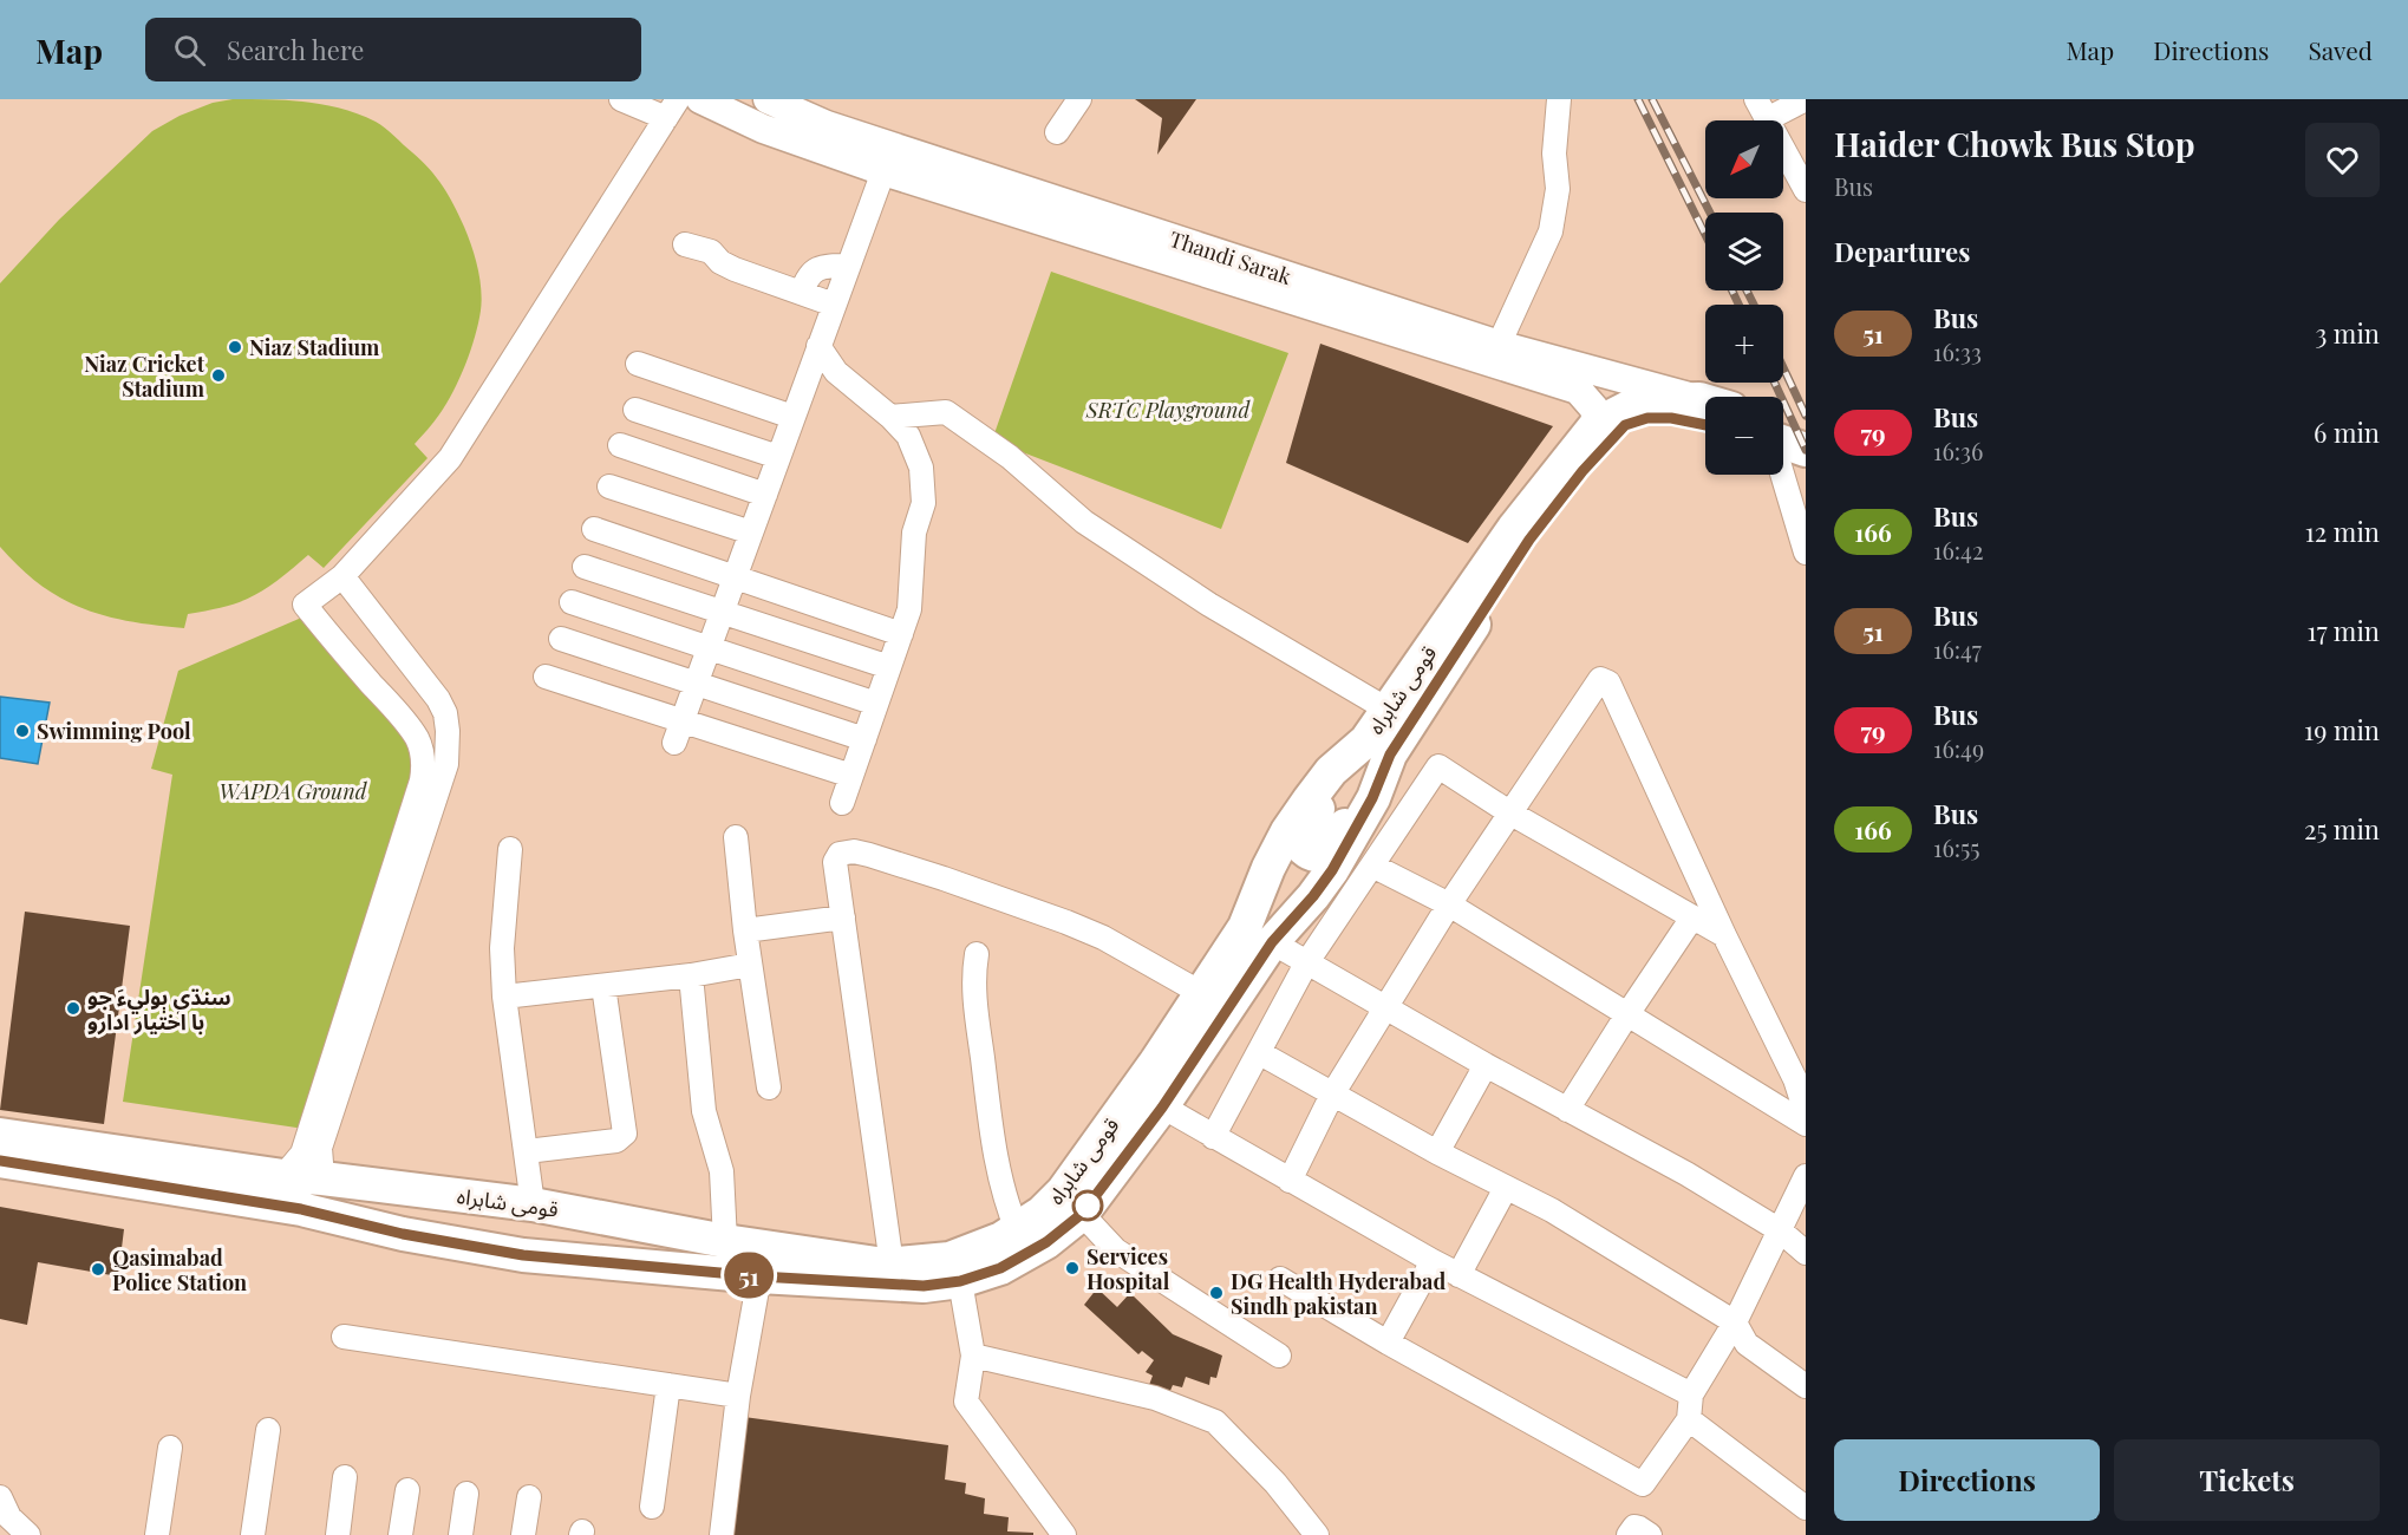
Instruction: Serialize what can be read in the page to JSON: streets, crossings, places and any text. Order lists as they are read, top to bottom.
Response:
{
  "streets": {
    "highway": ["قومی شاہراہ"],
    "main road": ["Thandi Sarak"]
  },
  "crossings": [
    ["Thandi Sarak", "قومی شاہراہ"]
  ],
  "parks": ["SRTC Playground", "WAPDA Ground"],
  "places": [
    "Niaz Stadium",
    "Niaz Cricket Stadium",
    "Swimming Pool",
    "سنڌي ٻوليءَ جو با اختيار ادارو",
    "Services Hospital",
    "Qasimabad Police Station",
    "DG Health Hyderabad Sindh pakistan"
  ],
  "lines": ["bus line 51"],
  "north": "bottom left",
  "page": {
    "header": "Map",
    "search": "Search here",
    "nav": ["Map", "Directions", "Saved"],
    "on_map": "51",
    "heading": [
      ["Haider Chowk Bus Stop", "Bus"],
      "Departures"
    ],
    "map_buttons": ["+", "−"],
    "list": [
      {
        "mark": "51",
        "name": "Bus",
        "note": "16:33",
        "value": "3 min"
      },
      {
        "mark": "79",
        "name": "Bus",
        "note": "16:36",
        "value": "6 min"
      },
      {
        "mark": "166",
        "name": "Bus",
        "note": "16:42",
        "value": "12 min"
      },
      {
        "mark": "51",
        "name": "Bus",
        "note": "16:47",
        "value": "17 min"
      },
      {
        "mark": "79",
        "name": "Bus",
        "note": "16:49",
        "value": "19 min"
      },
      {
        "mark": "166",
        "name": "Bus",
        "note": "16:55",
        "value": "25 min"
      }
    ],
    "buttons": ["Directions", "Tickets"]
  }
}
